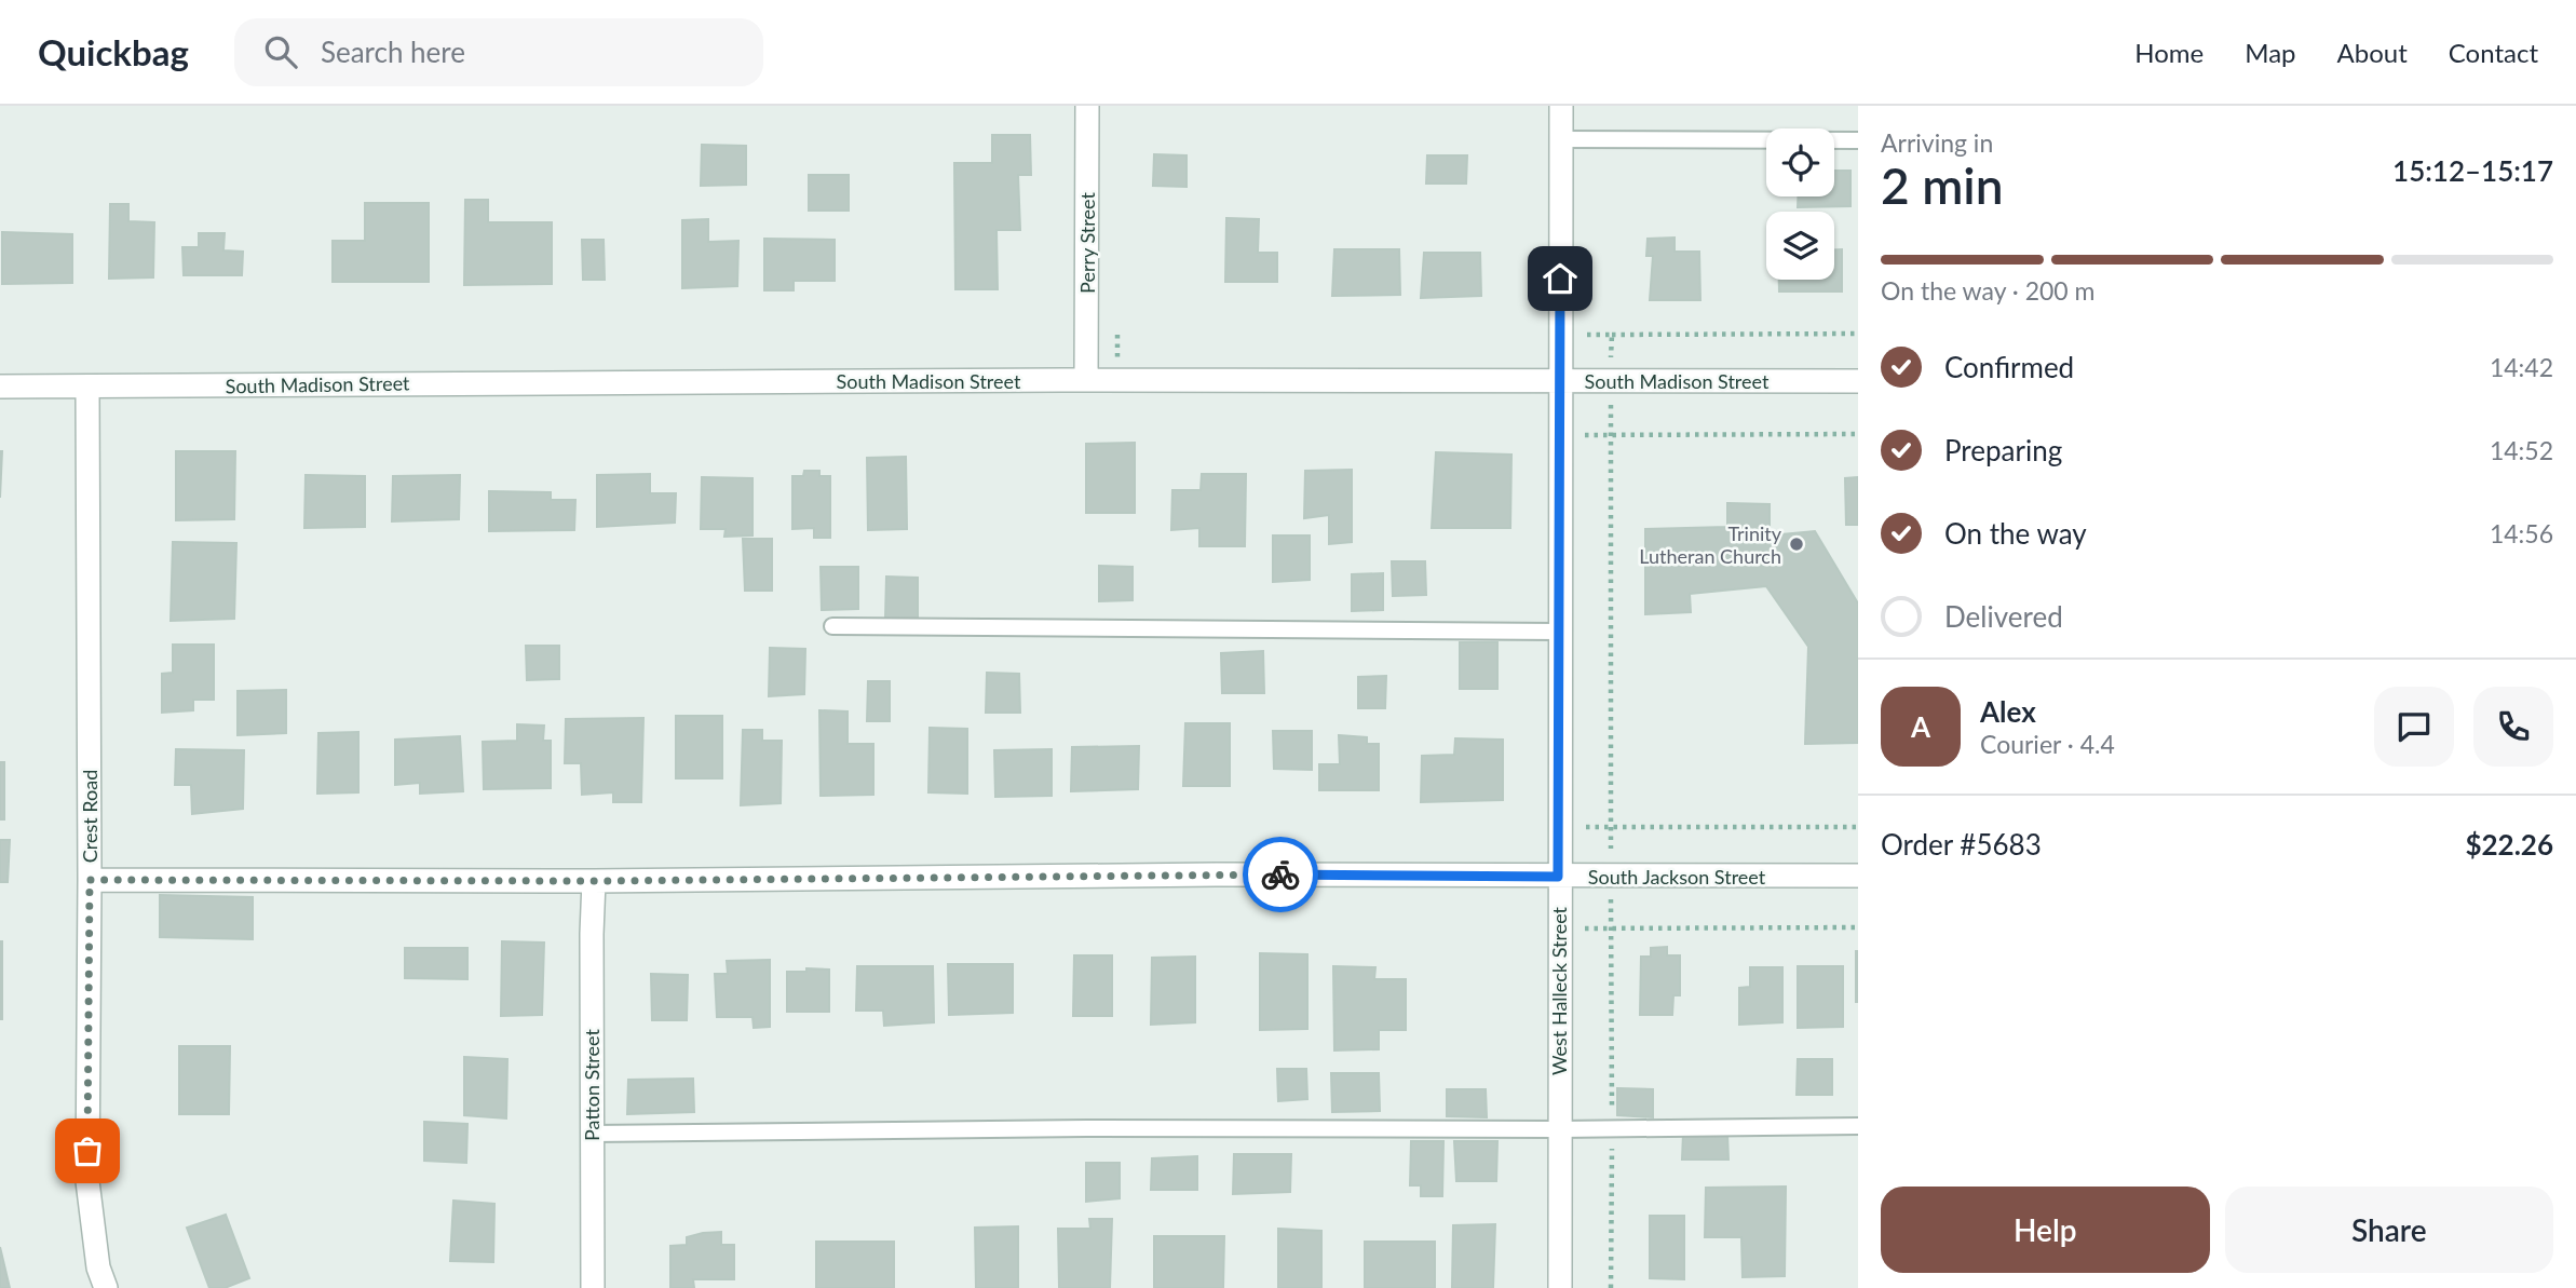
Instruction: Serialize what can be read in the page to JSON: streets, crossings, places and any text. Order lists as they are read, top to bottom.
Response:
{
  "streets": {
    "street": [
      "Perry Street",
      "South Madison Street",
      "Crest Road",
      "South Jackson Street",
      "West Halleck Street",
      "Patton Street"
    ]
  },
  "crossings": [
    ["Perry Street", "South Madison Street"],
    ["South Madison Street", "Crest Road"],
    ["South Madison Street", "West Halleck Street"],
    ["Crest Road", "South Jackson Street"],
    ["South Jackson Street", "West Halleck Street"],
    ["South Jackson Street", "Patton Street"]
  ],
  "places": ["Trinity Lutheran Church"],
  "page": {
    "header": "Quickbag",
    "search": "Search here",
    "nav": [
      "Home",
      "Map",
      "About",
      "Contact"
    ],
    "heading": ["2 min", "Arriving in", "15:12–15:17"],
    "panel": [
      "Alex",
      "Courier · 4.4",
      "Order #5683",
      "$22.26"
    ],
    "bar": "On the way · 200 m",
    "list": [
      ["Confirmed", "14:42"],
      ["Preparing", "14:52"],
      ["On the way", "14:56"],
      "Delivered"
    ],
    "round": "A",
    "buttons": ["Help", "Share"]
  }
}
